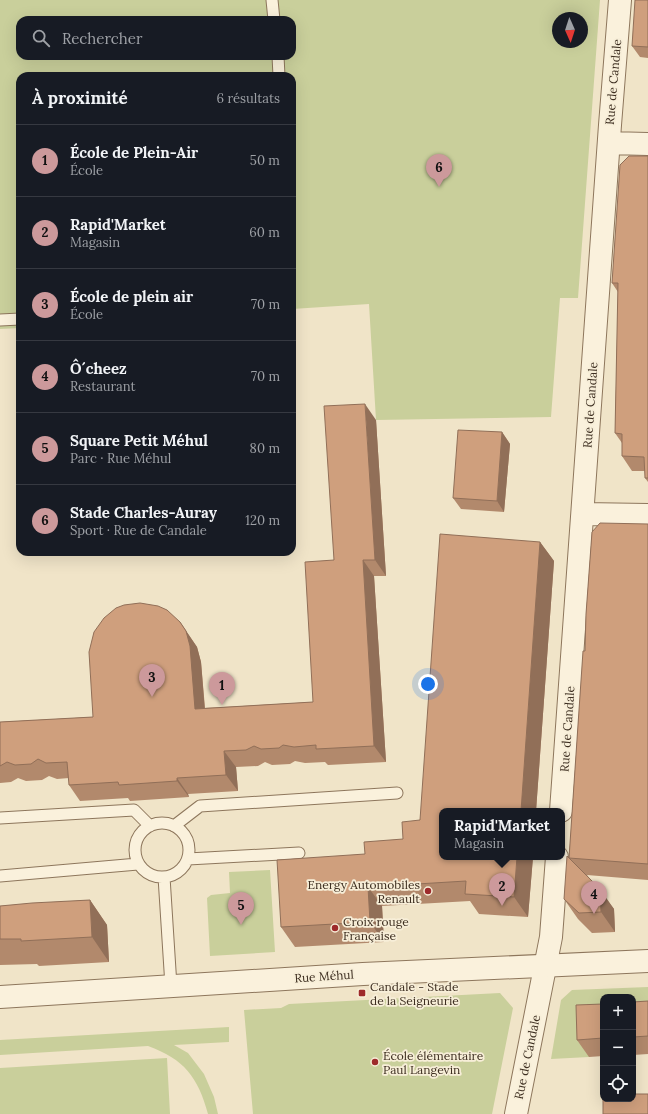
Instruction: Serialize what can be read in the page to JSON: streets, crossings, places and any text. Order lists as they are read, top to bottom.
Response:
{
  "streets": {
    "street": ["Rue de Candale", "Rue Méhul"]
  },
  "crossings": [
    ["Rue de Candale", "Rue Méhul"]
  ],
  "places": {
    "other": ["Energy Automobiles Renault", "Croix rouge Française", "École élémentaire Paul Langevin"],
    "transit": ["Candale - Stade de la Seigneurie"]
  },
  "north": "bottom",
  "page": {
    "search": "Rechercher",
    "heading": ["À proximité", "6 résultats"],
    "list": [
      {
        "mark": "1",
        "name": "École de Plein-Air",
        "note": "École",
        "value": "50 m"
      },
      {
        "mark": "2",
        "name": "Rapid'Market",
        "note": "Magasin",
        "value": "60 m"
      },
      {
        "mark": "3",
        "name": "École de plein air",
        "note": "École",
        "value": "70 m"
      },
      {
        "mark": "4",
        "name": "Ô´cheez",
        "note": "Restaurant",
        "value": "70 m"
      },
      {
        "mark": "5",
        "name": "Square Petit Méhul",
        "note": "Parc · Rue Méhul",
        "value": "80 m"
      },
      {
        "mark": "6",
        "name": "Stade Charles-Auray",
        "note": "Sport · Rue de Candale",
        "value": "120 m"
      }
    ],
    "pins": [
      "6",
      "3",
      "1",
      "2",
      "4",
      "5"
    ],
    "popup": ["Rapid'Market", "Magasin"],
    "map_buttons": ["+", "−"]
  }
}
